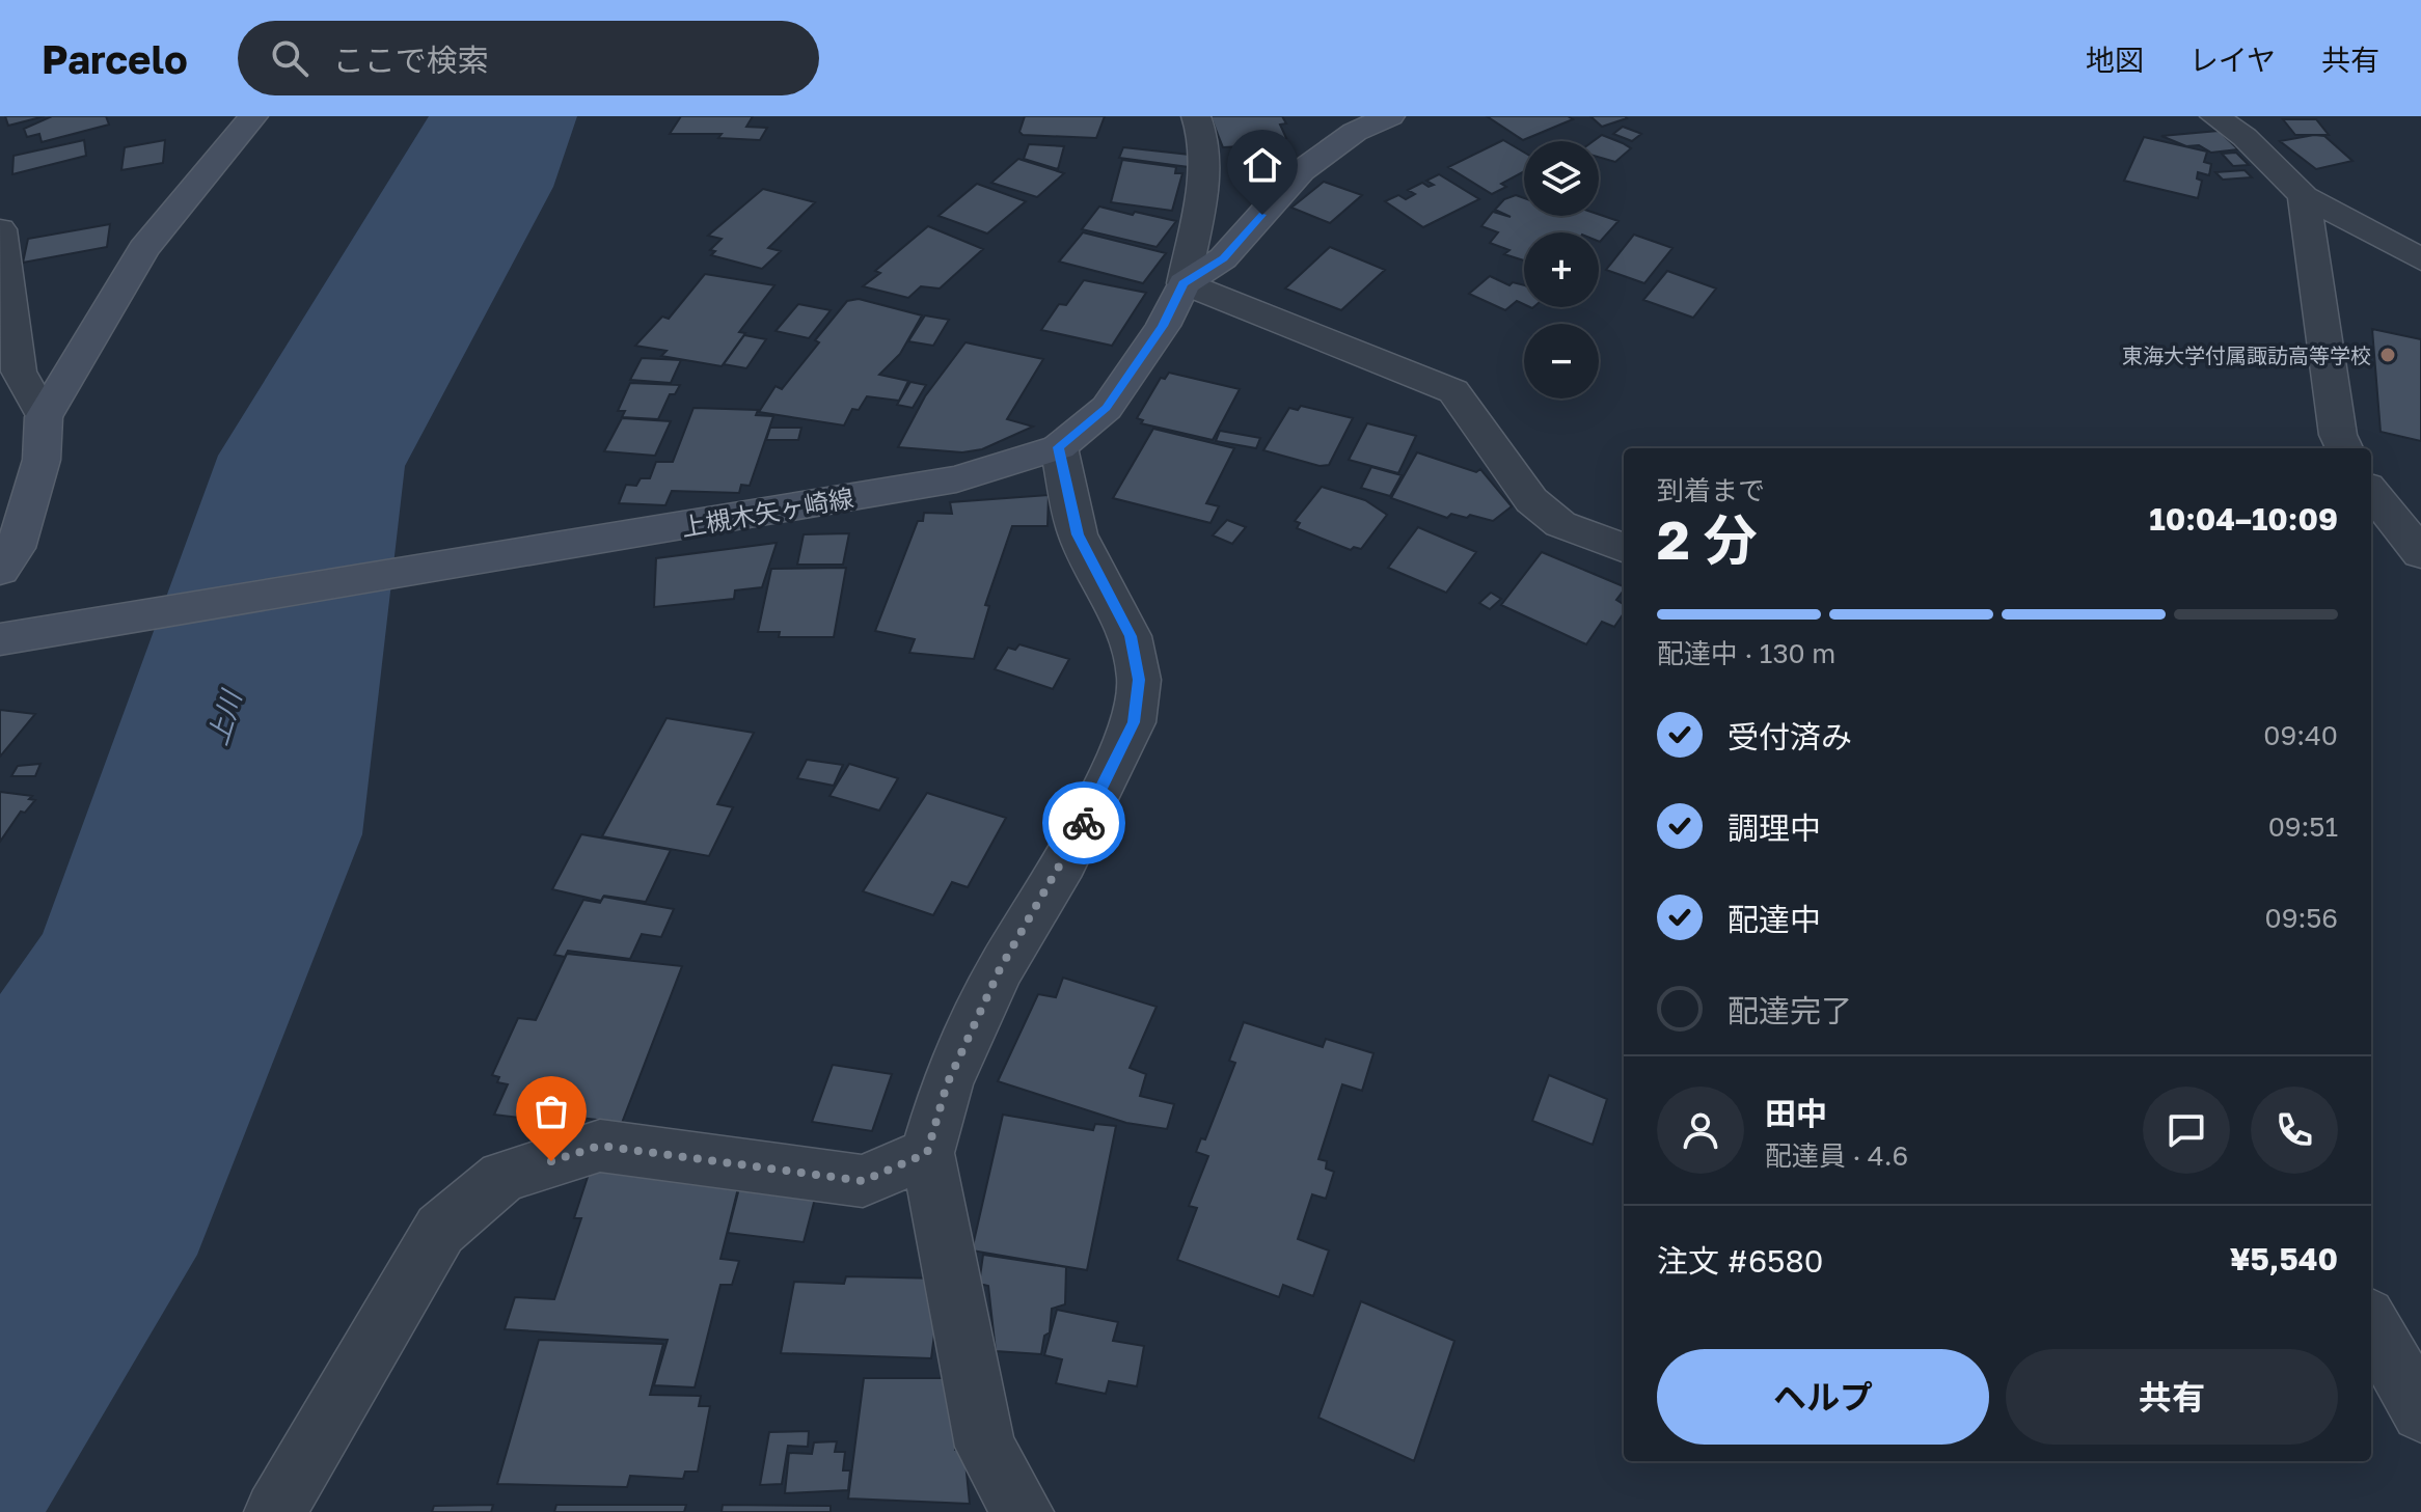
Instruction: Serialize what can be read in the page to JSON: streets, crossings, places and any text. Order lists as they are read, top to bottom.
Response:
{
  "streets": {
    "main road": ["上槻木矢ヶ崎線"]
  },
  "water": ["上川"],
  "places": ["東海大学付属諏訪高等学校"],
  "page": {
    "header": "Parcelo",
    "search": "ここで検索",
    "nav": ["地図", "レイヤ", "共有"],
    "map_buttons": ["+", "−"],
    "heading": ["2 分", "到着まで", "10:04–10:09"],
    "panel": [
      "田中",
      "配達員 · 4.6",
      "注文 #6580",
      "¥5,540"
    ],
    "bar": "配達中 · 130 m",
    "list": [
      ["受付済み", "09:40"],
      ["調理中", "09:51"],
      ["配達中", "09:56"],
      "配達完了"
    ],
    "buttons": ["ヘルプ", "共有"]
  }
}
